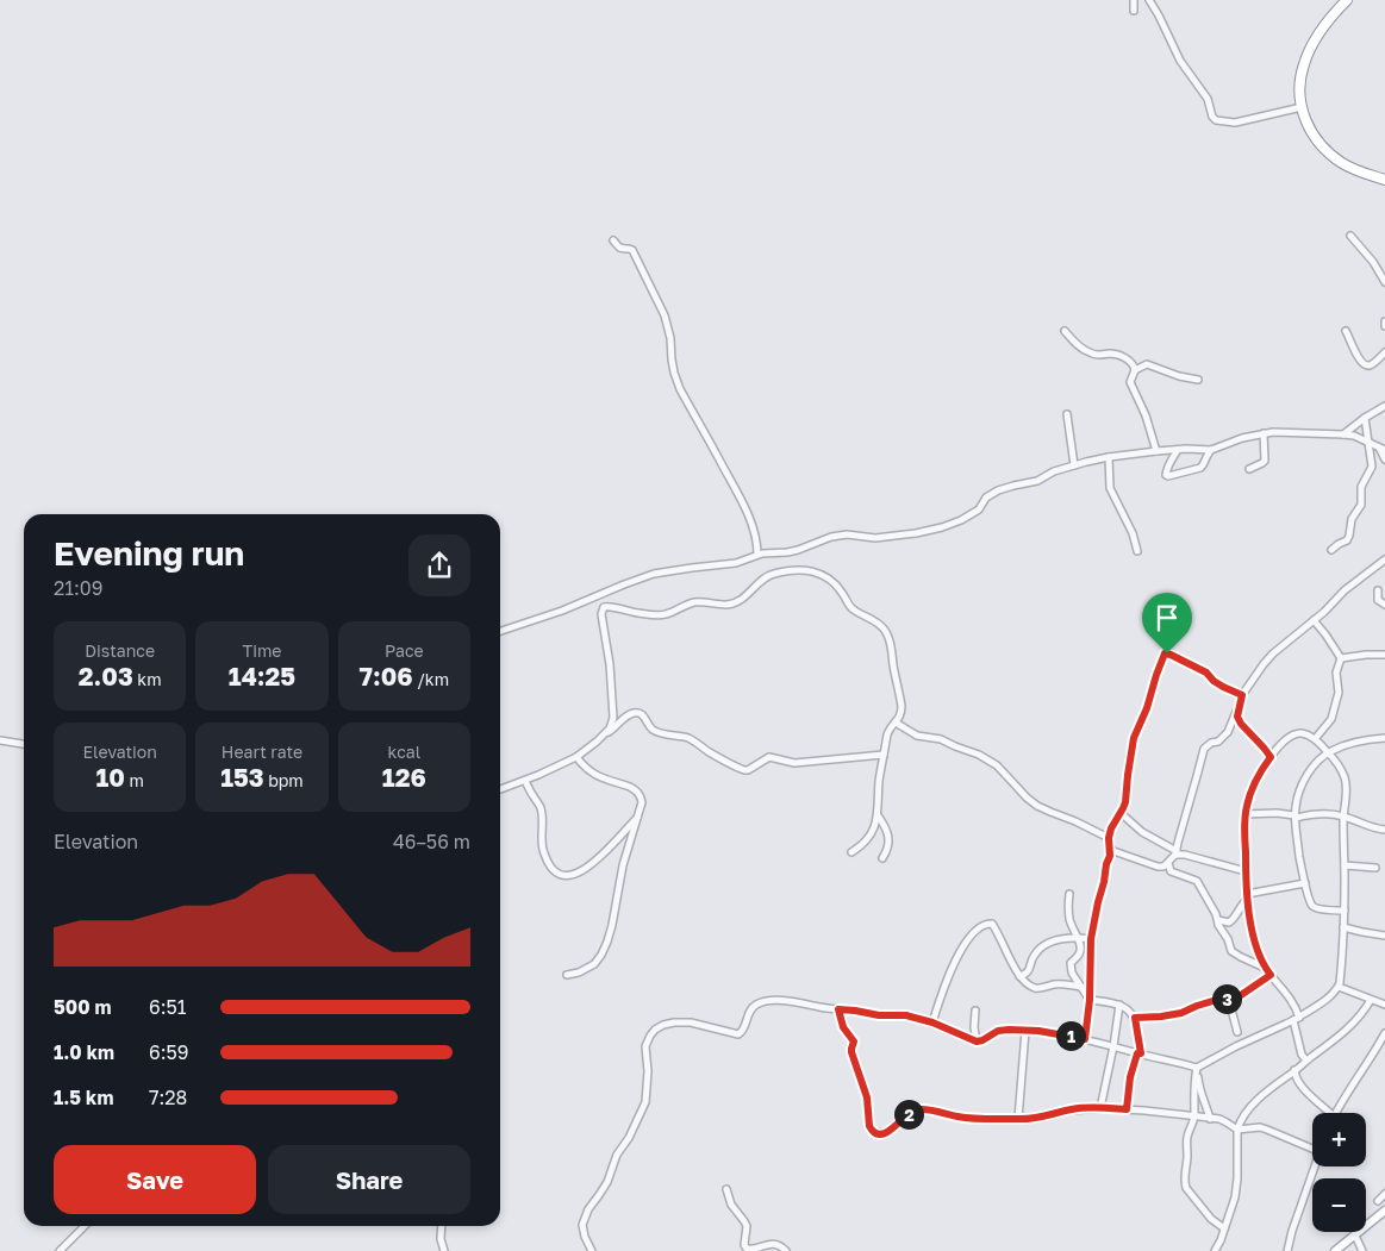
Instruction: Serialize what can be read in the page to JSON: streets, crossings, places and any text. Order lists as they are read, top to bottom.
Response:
{
  "page": {
    "heading": ["Evening run", "21:09"],
    "stats": [
      ["Distance", "2.03 km"],
      ["Time", "14:25"],
      ["Pace", "7:06 /km"],
      ["Elevation", "10 m"],
      ["Heart rate", "153 bpm"],
      ["kcal", "126"]
    ],
    "chart": ["Elevation", "46–56 m"],
    "pins": ["3", "1", "2"],
    "list": [
      {
        "name": "500 m",
        "note": "6:51"
      },
      {
        "name": "1.0 km",
        "note": "6:59"
      },
      {
        "name": "1.5 km",
        "note": "7:28"
      }
    ],
    "map_buttons": ["+", "−"],
    "buttons": ["Save", "Share"]
  }
}
